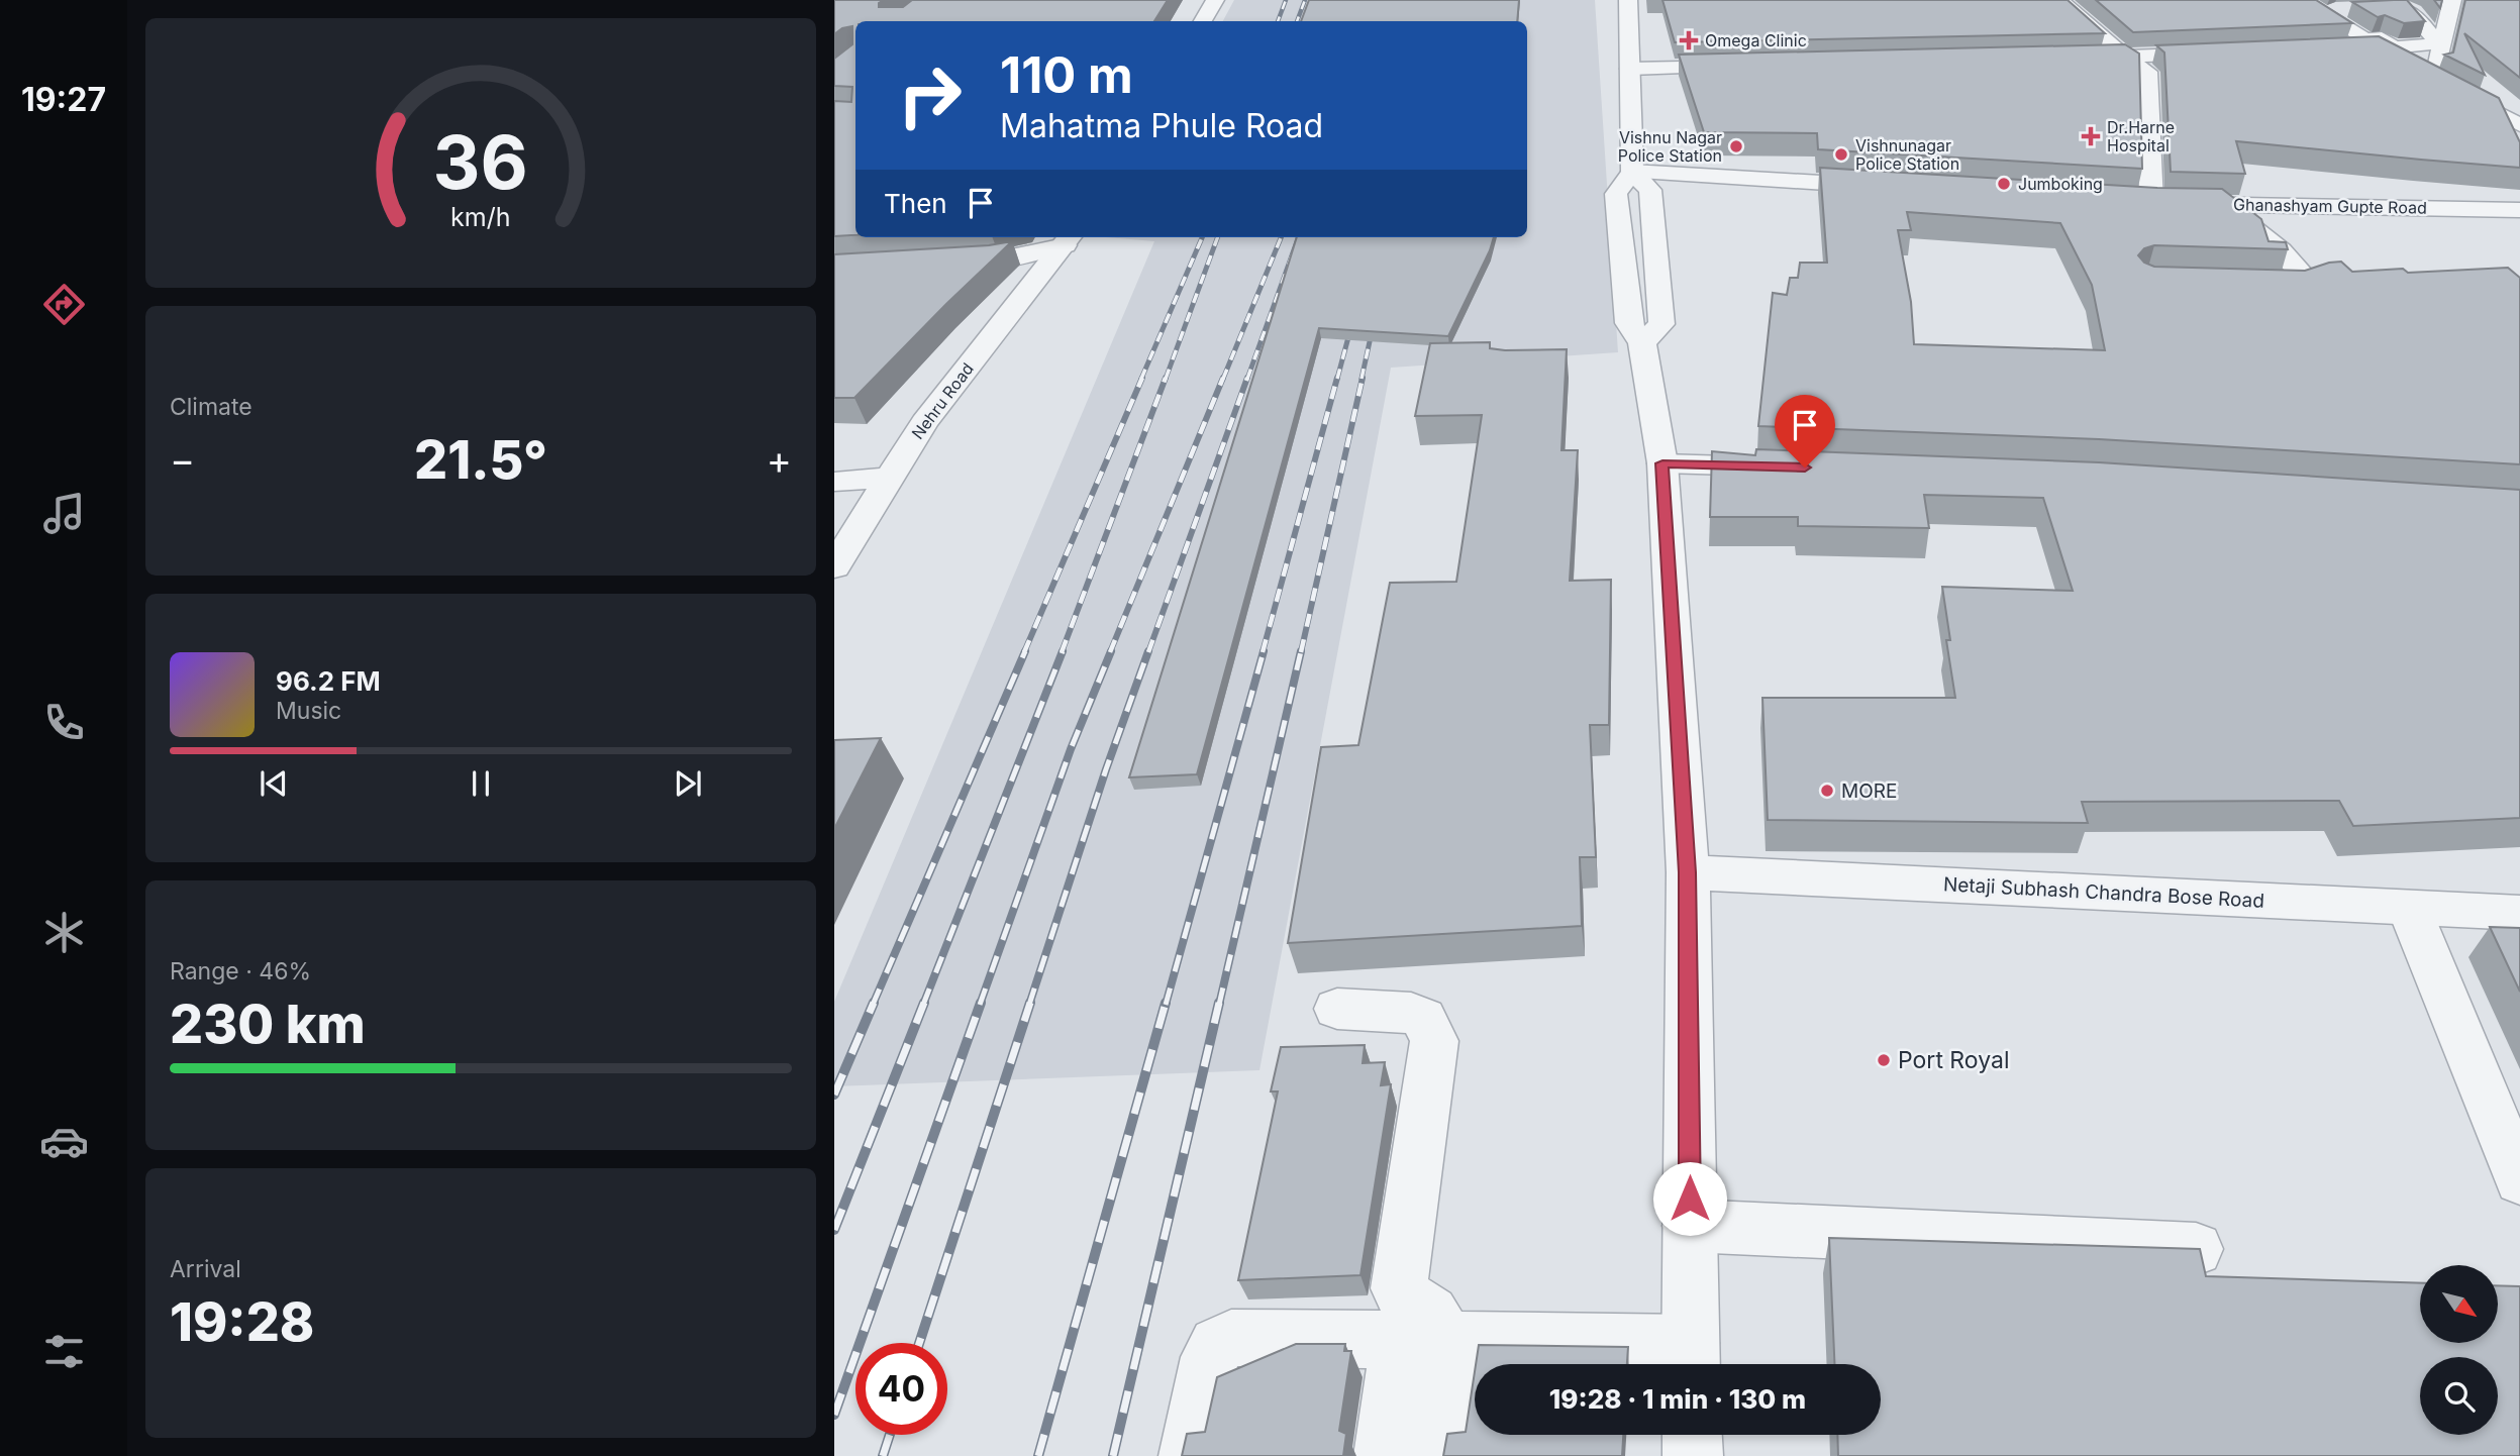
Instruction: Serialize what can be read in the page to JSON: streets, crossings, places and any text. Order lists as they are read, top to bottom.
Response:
{
  "streets": {
    "street": ["Ghanashyam Gupte Road", "Nehru Road", "Netaji Subhash Chandra Bose Road"]
  },
  "places": {
    "health": ["Omega Clinic", "Dr.Harne Hospital"],
    "other": [
      "Vishnu Nagar Police Station",
      "Vishnunagar Police Station",
      "Jumboking",
      "MORE",
      "Port Royal"
    ]
  },
  "north": "bottom right",
  "page": {
    "tabs": "19:27",
    "turn": ["110 m", "Mahatma Phule Road"],
    "then": "Then",
    "tile": [
      "Climate",
      ["Range · 46%", "230 km"],
      ["Arrival", "19:28"]
    ],
    "heat": ["−", "21.5°", "+"],
    "song": ["96.2 FM", "Music"],
    "limit": "40",
    "trip": "19:28 · 1 min · 130 m",
    "gauge": ["36", "km/h"]
  }
}
